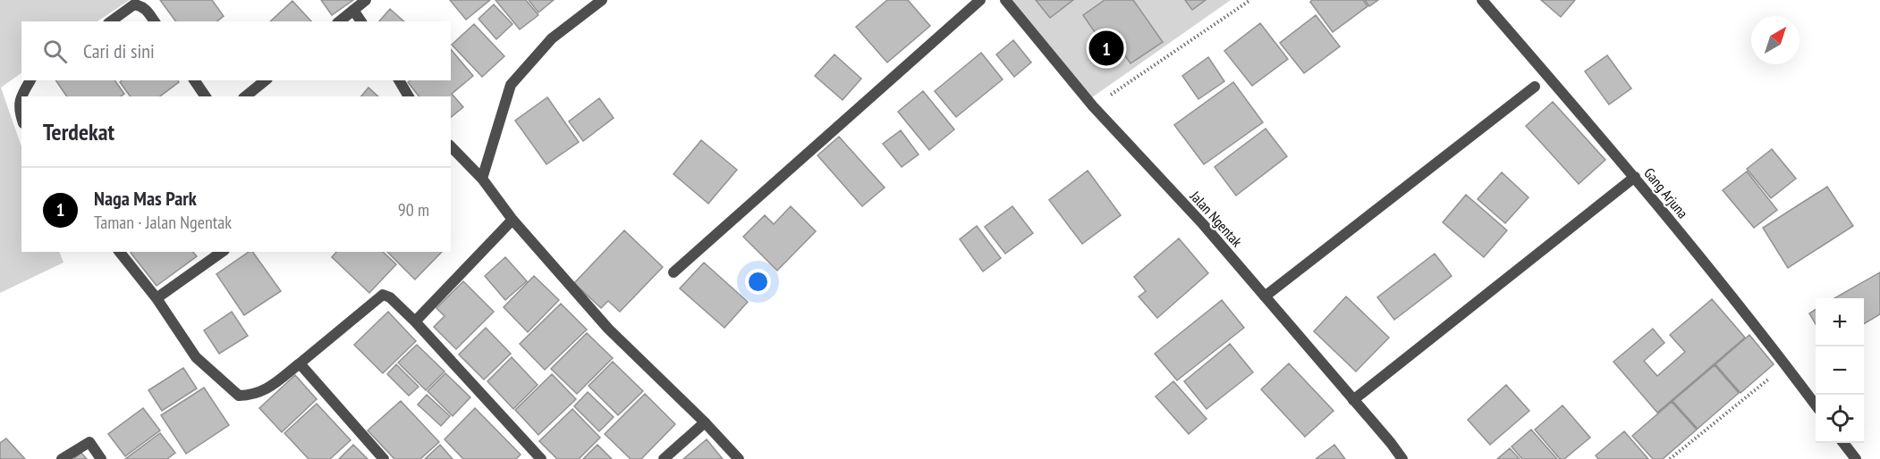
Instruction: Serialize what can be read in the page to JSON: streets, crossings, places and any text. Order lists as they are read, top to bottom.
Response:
{
  "streets": {
    "street": ["Gang Arjuna", "Jalan Ngentak"]
  },
  "north": "top right",
  "page": {
    "search": "Cari di sini",
    "pins": "1",
    "heading": "Terdekat",
    "list": [
      {
        "mark": "1",
        "name": "Naga Mas Park",
        "note": "Taman · Jalan Ngentak",
        "value": "90 m"
      }
    ],
    "map_buttons": ["+", "−"]
  }
}
